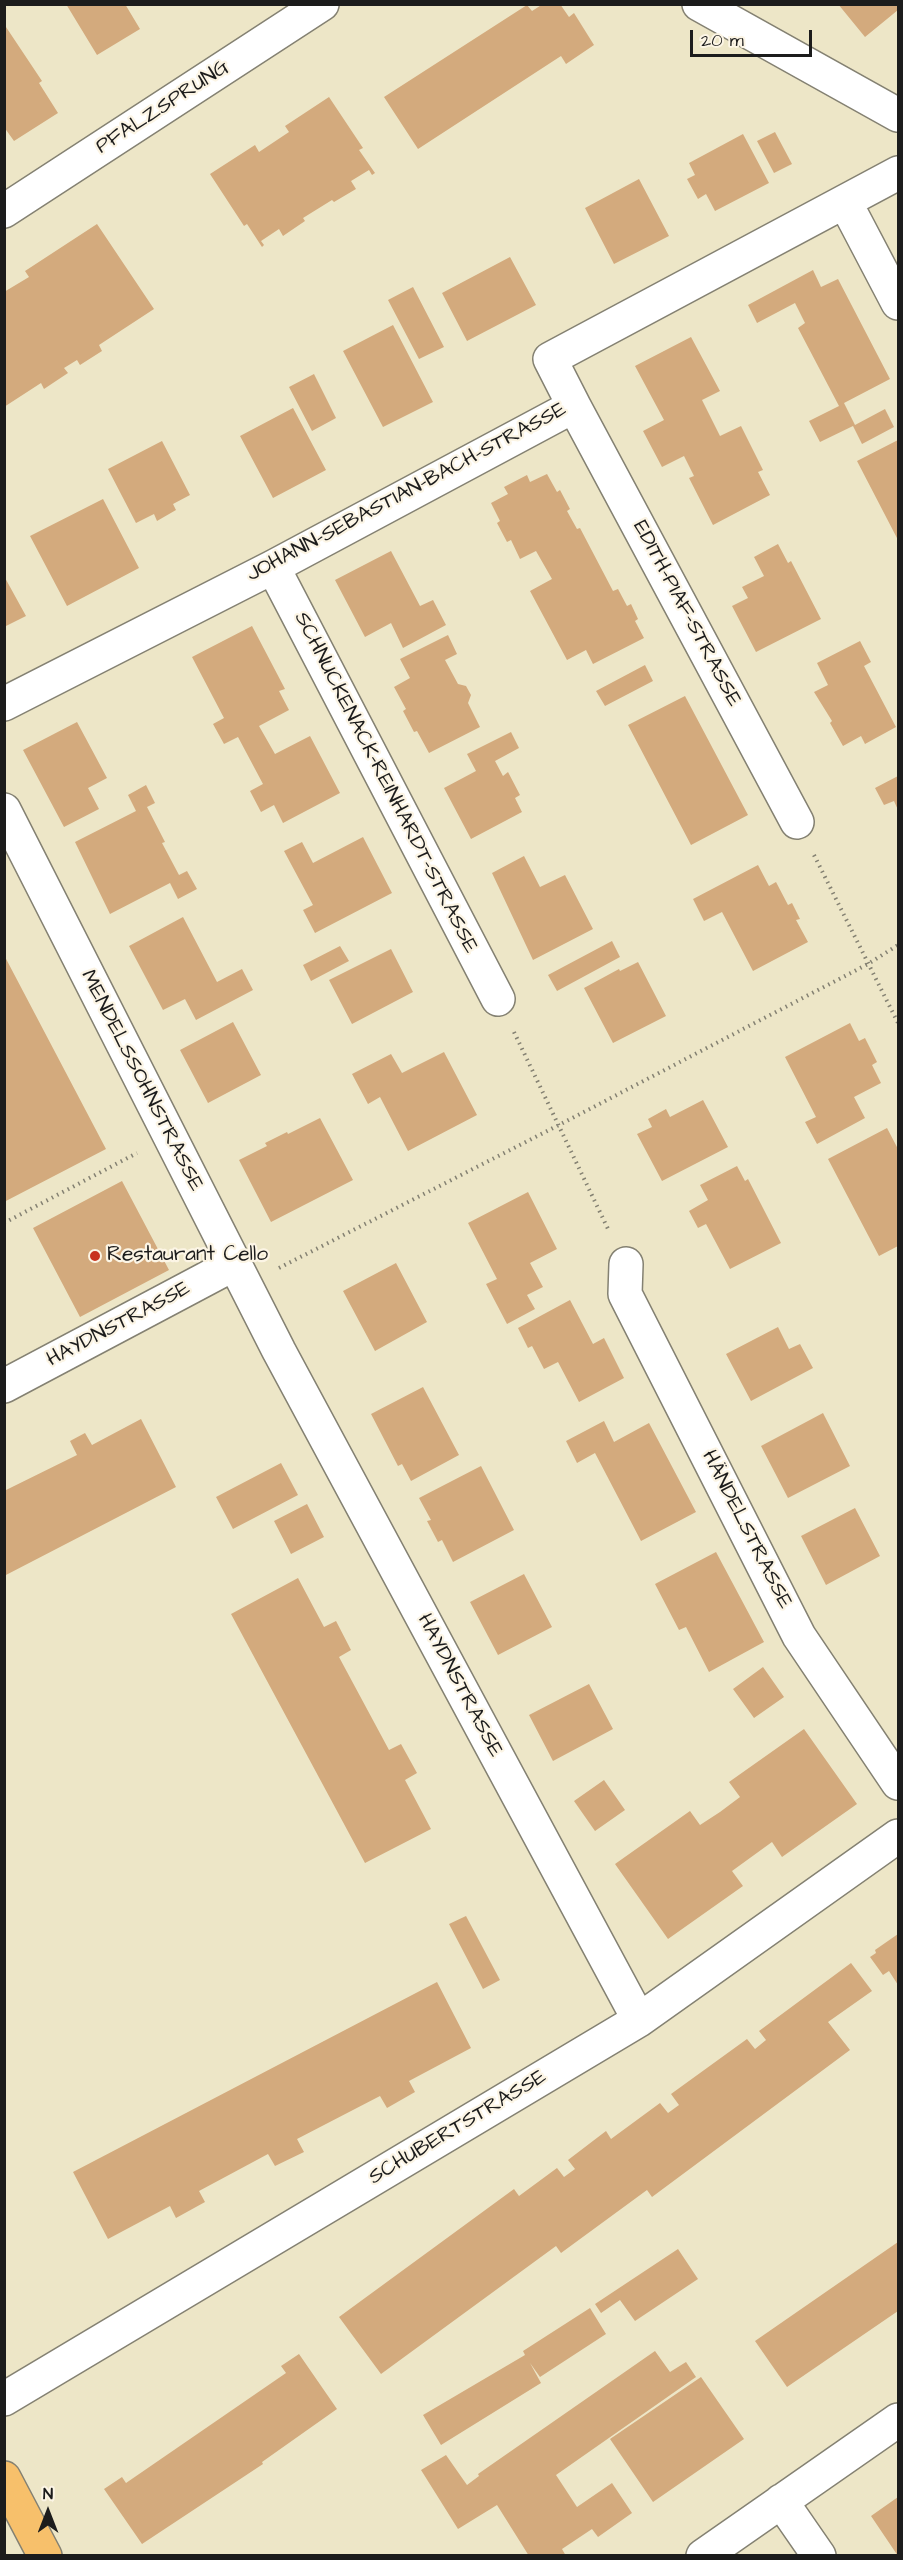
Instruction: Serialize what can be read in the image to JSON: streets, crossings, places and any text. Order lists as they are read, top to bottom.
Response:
{
  "streets": {
    "street": [
      "PFALZSPRUNG",
      "JOHANN-SEBASTIAN-BACH-STRASSE",
      "EDITH-PIAF-STRASSE",
      "SCHNUCKENACK-REINHARDT-STRASSE",
      "MENDELSSOHNSTRASSE",
      "HAYDNSTRASSE",
      "HÄNDELSTRASSE",
      "SCHUBERTSTRASSE"
    ]
  },
  "crossings": [
    ["JOHANN-SEBASTIAN-BACH-STRASSE", "EDITH-PIAF-STRASSE"],
    ["JOHANN-SEBASTIAN-BACH-STRASSE", "SCHNUCKENACK-REINHARDT-STRASSE"],
    ["MENDELSSOHNSTRASSE", "HAYDNSTRASSE"],
    ["HAYDNSTRASSE", "SCHUBERTSTRASSE"]
  ],
  "places": ["Restaurant Cello"],
  "scale_bar": "20 m",
  "north": "top"
}
